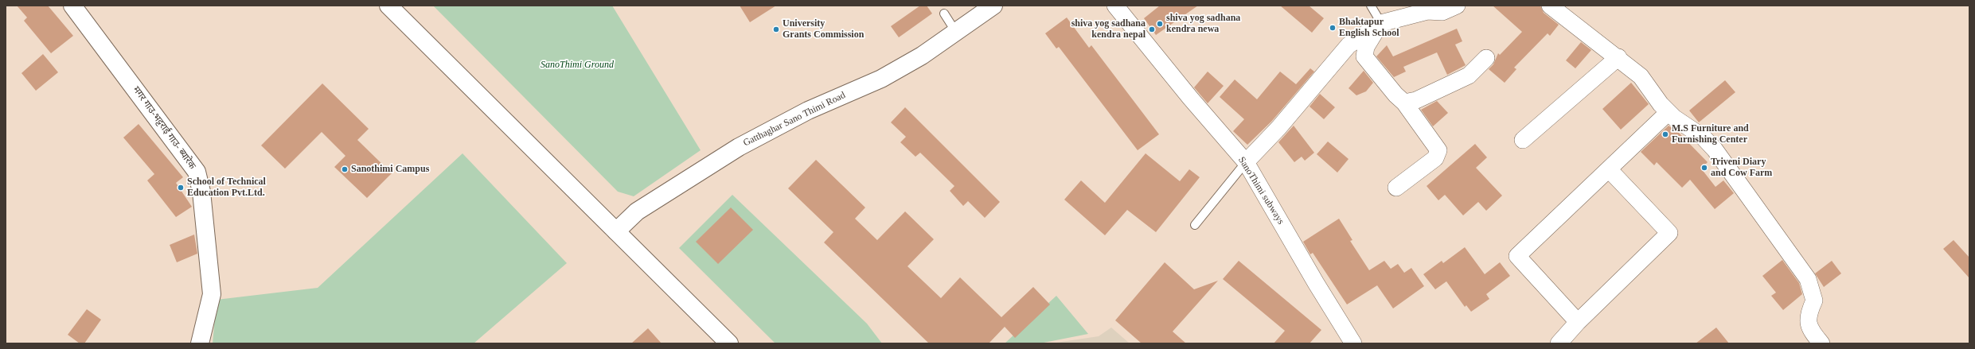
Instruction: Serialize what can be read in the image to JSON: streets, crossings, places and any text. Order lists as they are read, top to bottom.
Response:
{
  "streets": {
    "main road": ["Gatthaghar Sano Thimi Road", "मगर गाउ-भट्टराई गाउ- ब्यारेक"],
    "street": ["SanoThimi subways"]
  },
  "parks": ["SanoThimi Ground"],
  "places": [
    "shiva yog sadhana kendra newa",
    "Bhaktapur English School",
    "University Grants Commission",
    "shiva yog sadhana kendra nepal",
    "M.S Furniture and Furnishing Center",
    "Triveni Diary and Cow Farm",
    "Sanothimi Campus",
    "School of Technical Education Pvt.Ltd."
  ]
}
